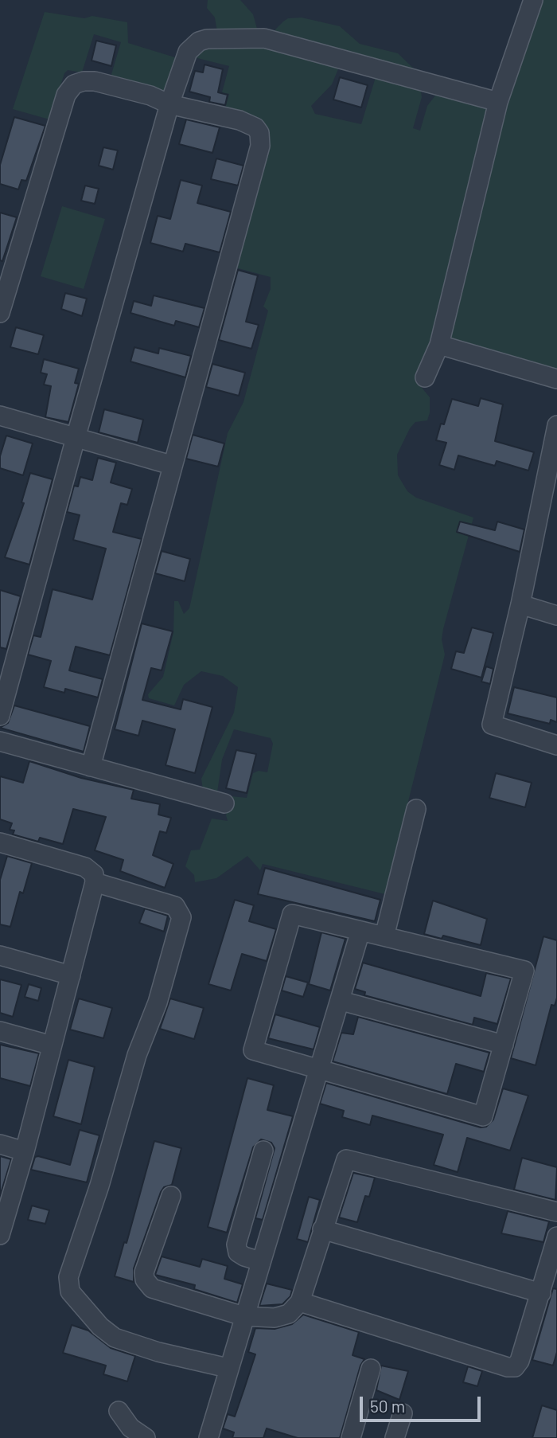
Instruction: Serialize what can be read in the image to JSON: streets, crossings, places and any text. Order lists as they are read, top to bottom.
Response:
{
  "scale_bar": "50 m"
}
